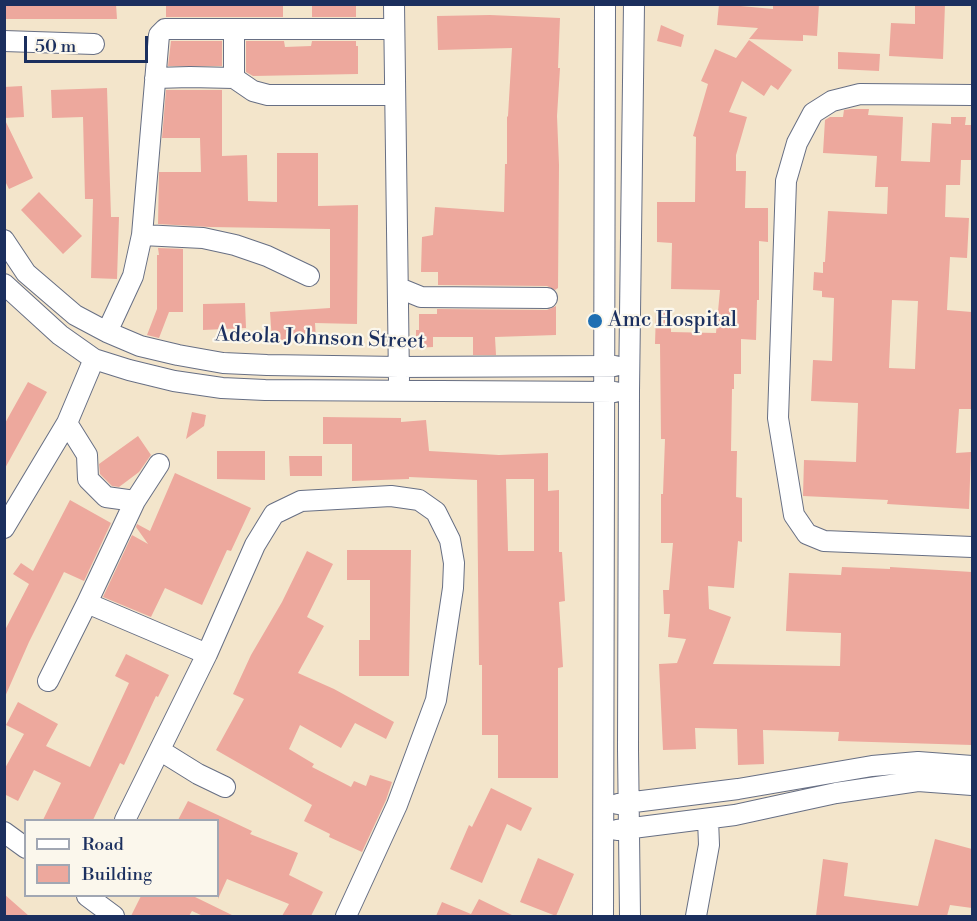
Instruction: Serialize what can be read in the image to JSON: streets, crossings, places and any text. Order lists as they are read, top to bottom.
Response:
{
  "streets": {
    "street": ["Adeola Johnson Street"]
  },
  "places": ["Amc Hospital"],
  "legend": ["Road", "Building"],
  "scale_bar": "50 m"
}
